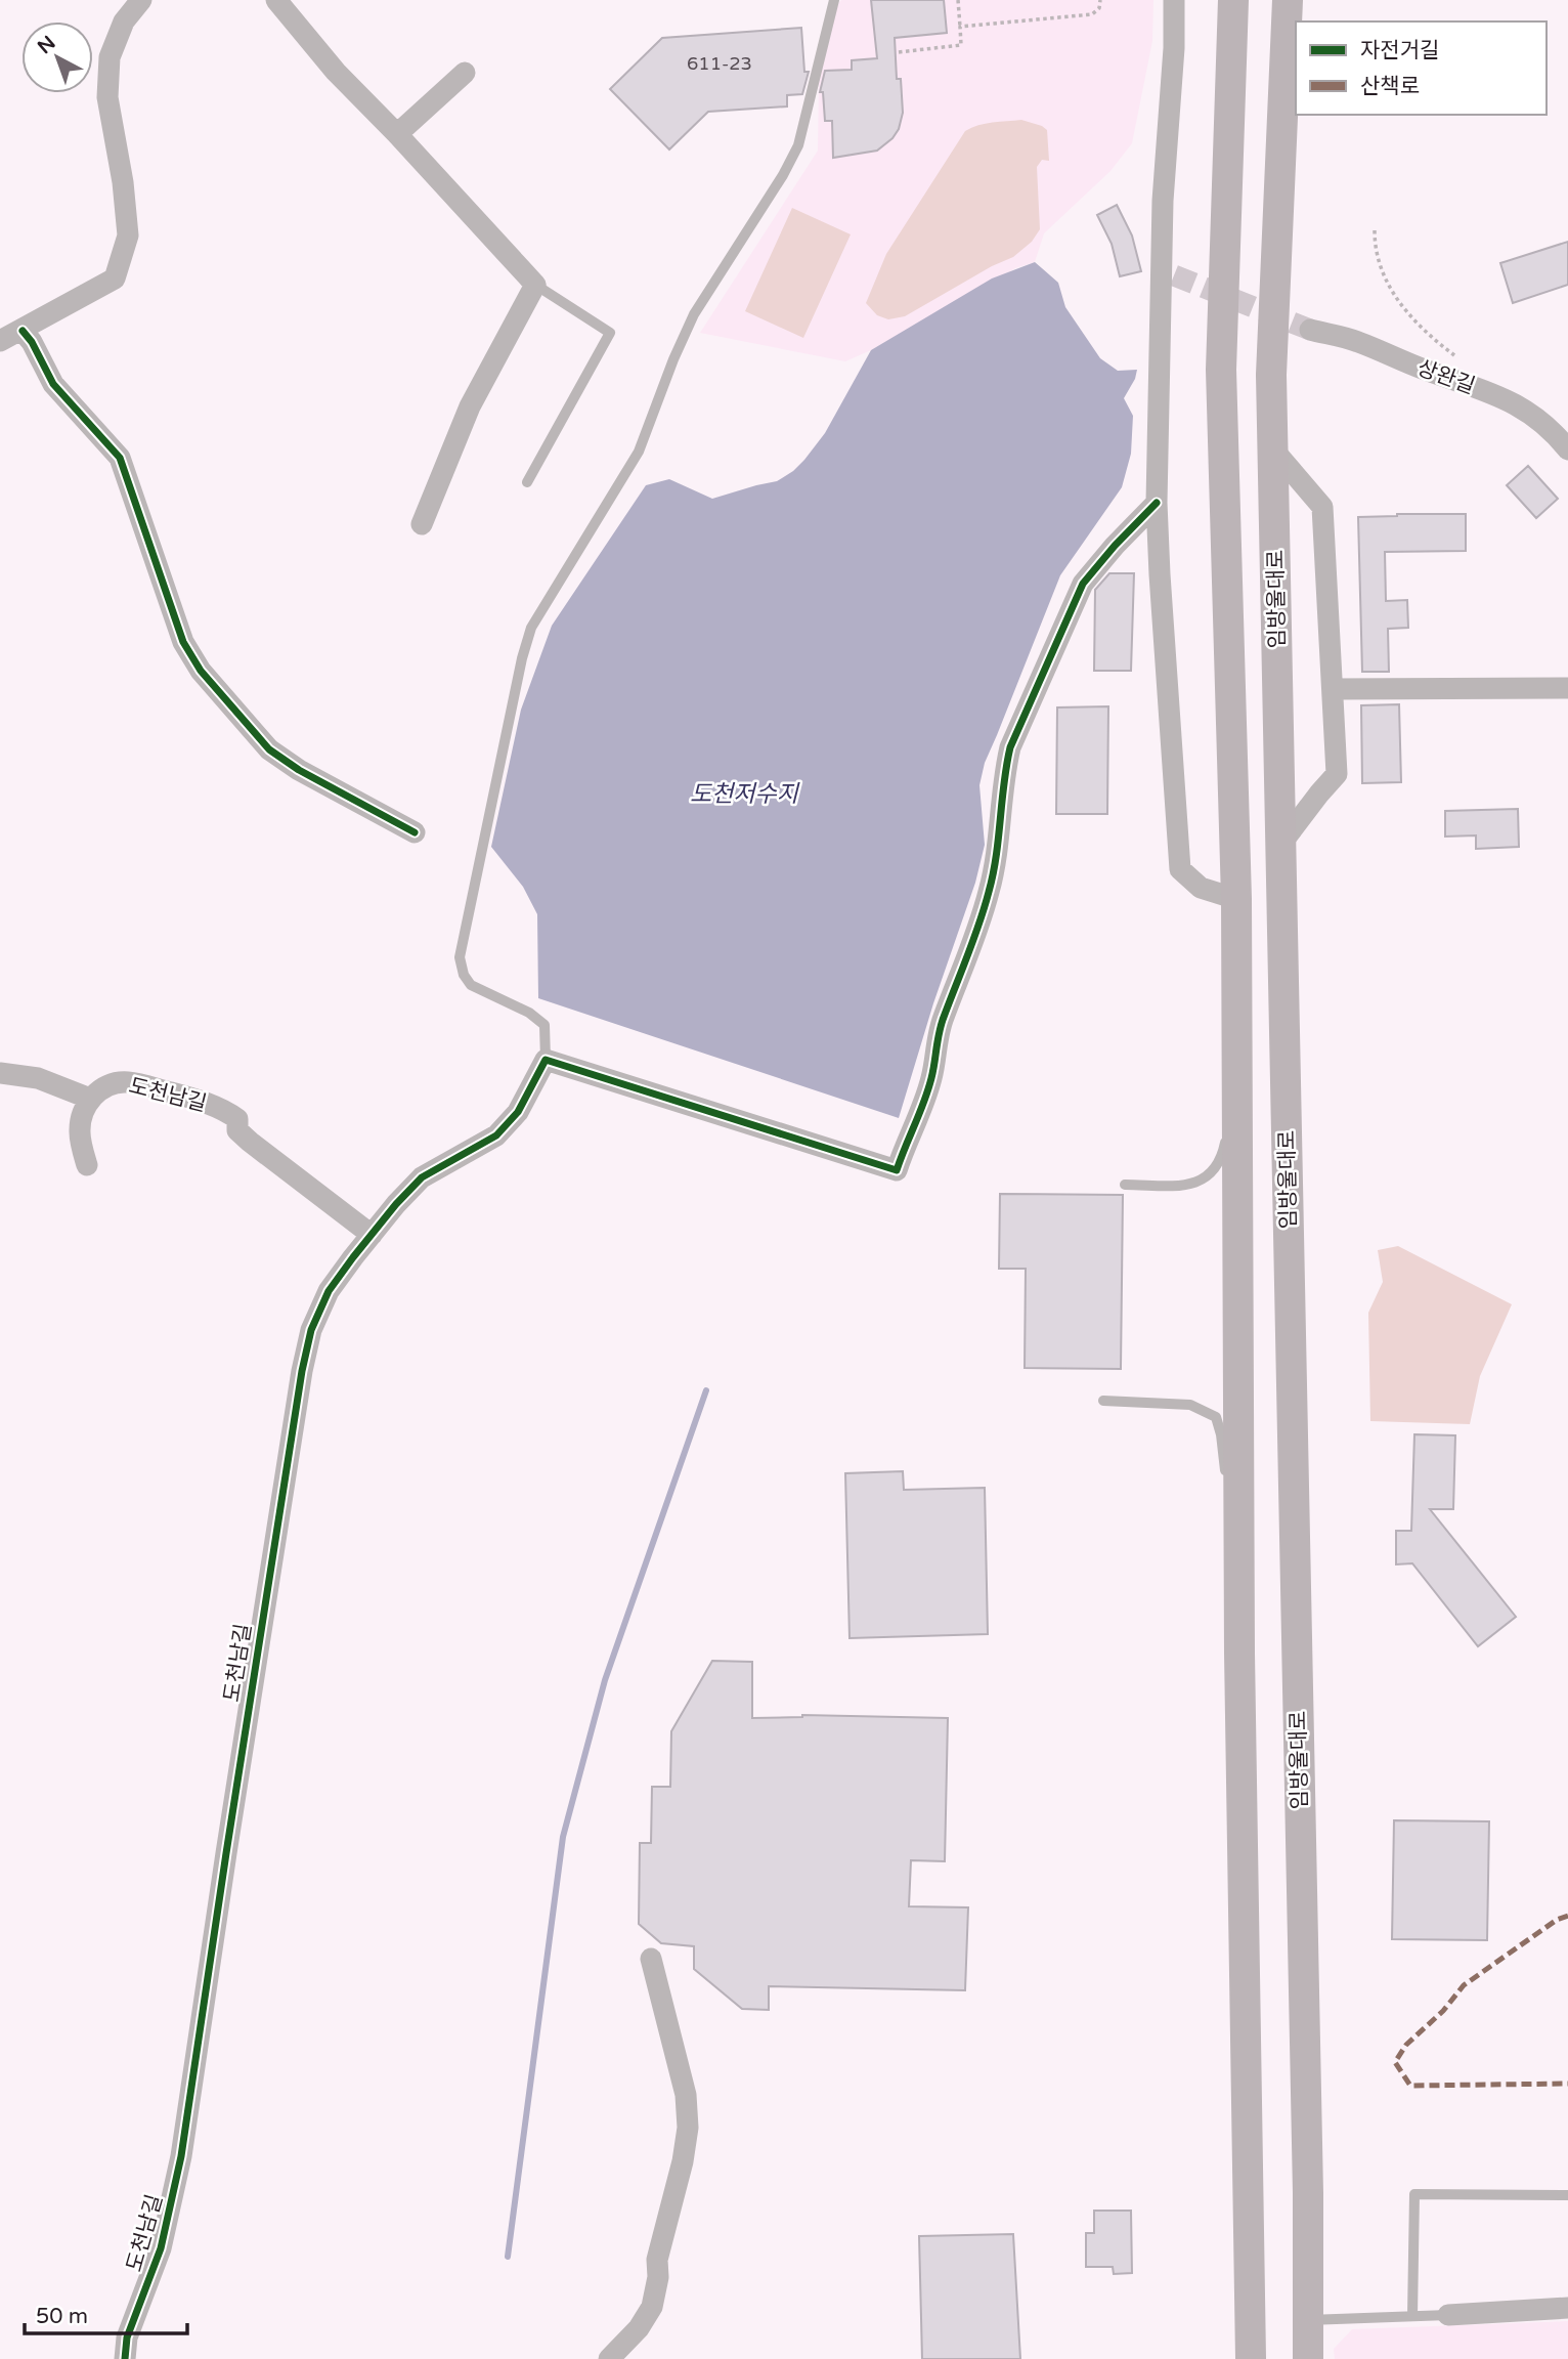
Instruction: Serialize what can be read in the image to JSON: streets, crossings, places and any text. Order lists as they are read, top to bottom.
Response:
{
  "streets": {
    "main road": ["임방울대로"],
    "street": ["상완길", "도천남길"]
  },
  "water": ["도천저수지"],
  "house_numbers": ["611-23"],
  "legend": ["자전거길", "산책로"],
  "scale_bar": "50 m",
  "north": "top left"
}
